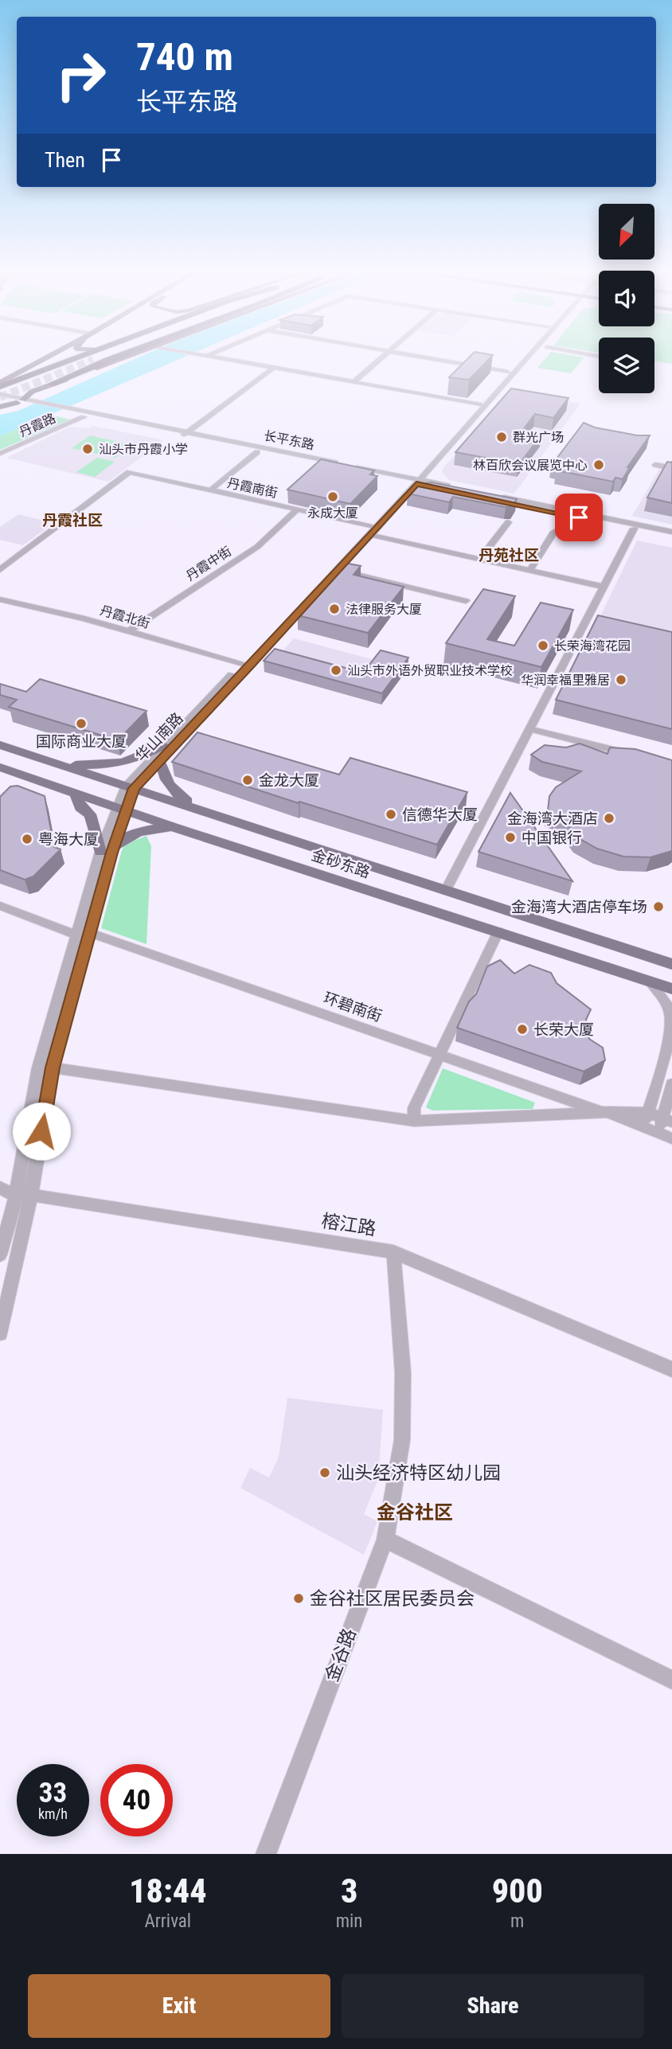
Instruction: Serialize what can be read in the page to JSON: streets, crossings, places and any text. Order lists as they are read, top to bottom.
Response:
{
  "streets": {
    "main road": ["金砂东路"],
    "street": [
      "丹霞路",
      "长平东路",
      "丹霞南街",
      "丹霞中街",
      "丹霞北街",
      "华山南路",
      "环碧南街",
      "榕江路",
      "金谷路"
    ]
  },
  "crossings": [
    ["丹霞路", "长平东路"],
    ["丹霞南街", "丹霞中街"],
    ["丹霞南街", "华山南路"],
    ["丹霞中街", "丹霞北街"],
    ["丹霞北街", "华山南路"],
    ["华山南路", "金砂东路"],
    ["华山南路", "环碧南街"],
    ["华山南路", "榕江路"],
    ["榕江路", "金谷路"]
  ],
  "districts": ["丹霞社区", "丹苑社区", "金谷社区"],
  "places": [
    "群光广场",
    "汕头市丹霞小学",
    "林百欣会议展览中心",
    "永成大厦",
    "法律服务大厦",
    "长荣海湾花园",
    "汕头市外语外贸职业技术学校",
    "华润幸福里雅居",
    "国际商业大厦",
    "金龙大厦",
    "信德华大厦",
    "金海湾大酒店",
    "中国银行",
    "粤海大厦",
    "金海湾大酒店停车场",
    "长荣大厦",
    "汕头经济特区幼儿园",
    "金谷社区居民委员会"
  ],
  "north": "bottom left",
  "page": {
    "turn": ["740 m", "长平东路"],
    "then": "Then",
    "speed": "33 km/h",
    "limit": "40",
    "eta": [
      "18:44",
      "Arrival",
      "3",
      "min",
      "900",
      "m"
    ],
    "buttons": ["Exit", "Share"]
  }
}
